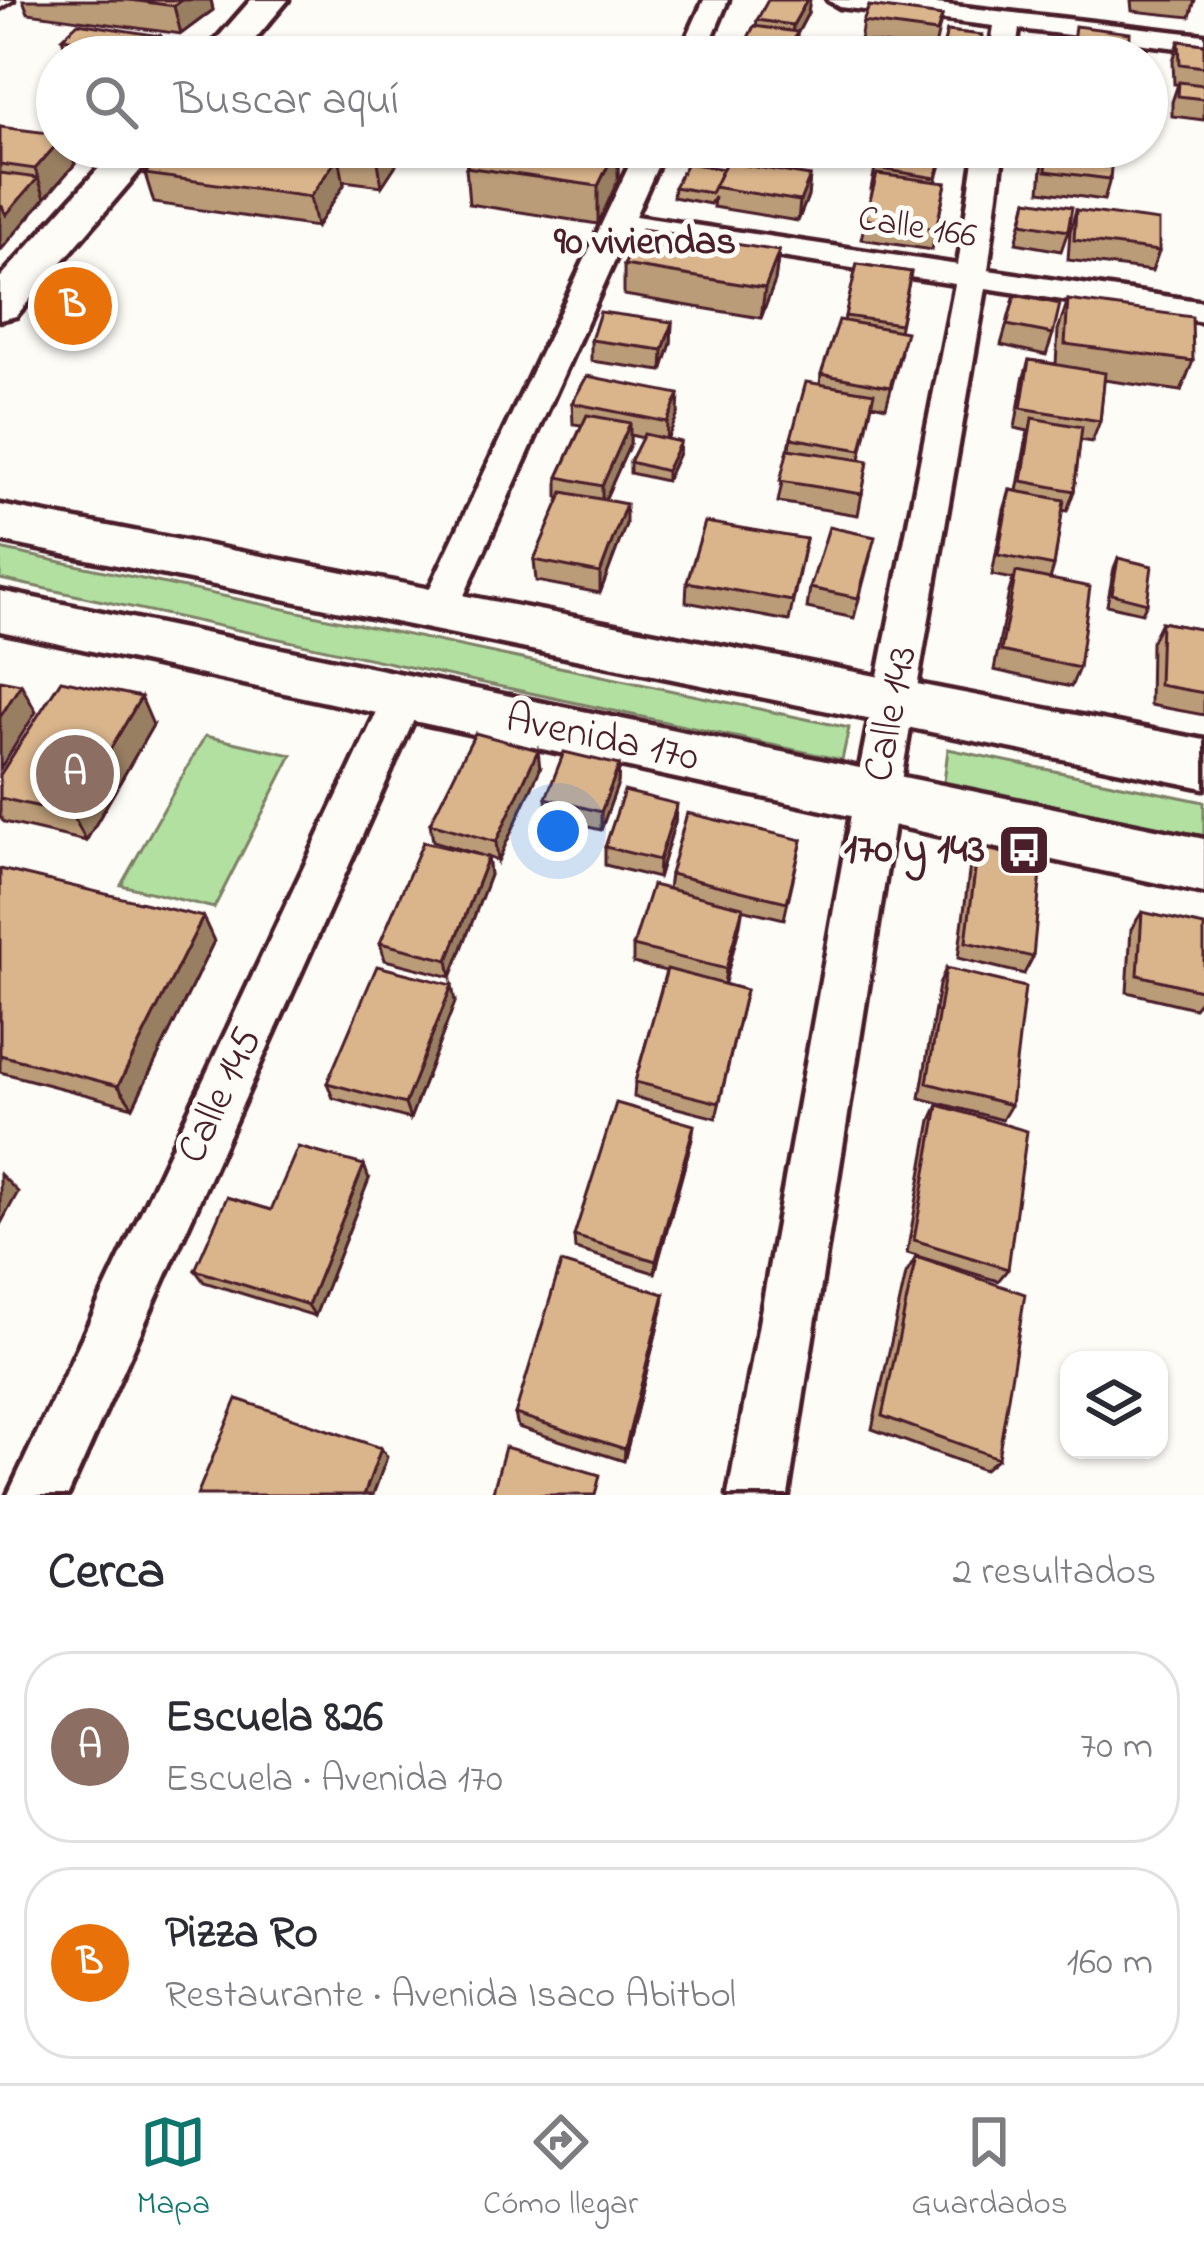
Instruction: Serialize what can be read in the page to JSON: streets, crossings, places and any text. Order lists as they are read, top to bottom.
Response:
{
  "streets": {
    "main road": ["Avenida 170"],
    "street": ["Calle 166", "Calle 143", "Calle 145"]
  },
  "crossings": [
    ["Calle 166", "Calle 143"],
    ["Calle 143", "Avenida 170"],
    ["Avenida 170", "Calle 145"]
  ],
  "districts": ["90 viviendas"],
  "places": {
    "bus stop": ["170 y 143"]
  },
  "page": {
    "search": "Buscar aquí",
    "pins": ["B", "A"],
    "heading": ["Cerca", "2 resultados"],
    "list": [
      {
        "mark": "A",
        "name": "Escuela 826",
        "note": "Escuela · Avenida 170",
        "value": "70 m"
      },
      {
        "mark": "B",
        "name": "Pizza Ro",
        "note": "Restaurante · Avenida Isaco Abitbol",
        "value": "160 m"
      }
    ],
    "nav": ["Mapa", "Cómo llegar", "Guardados"]
  }
}
